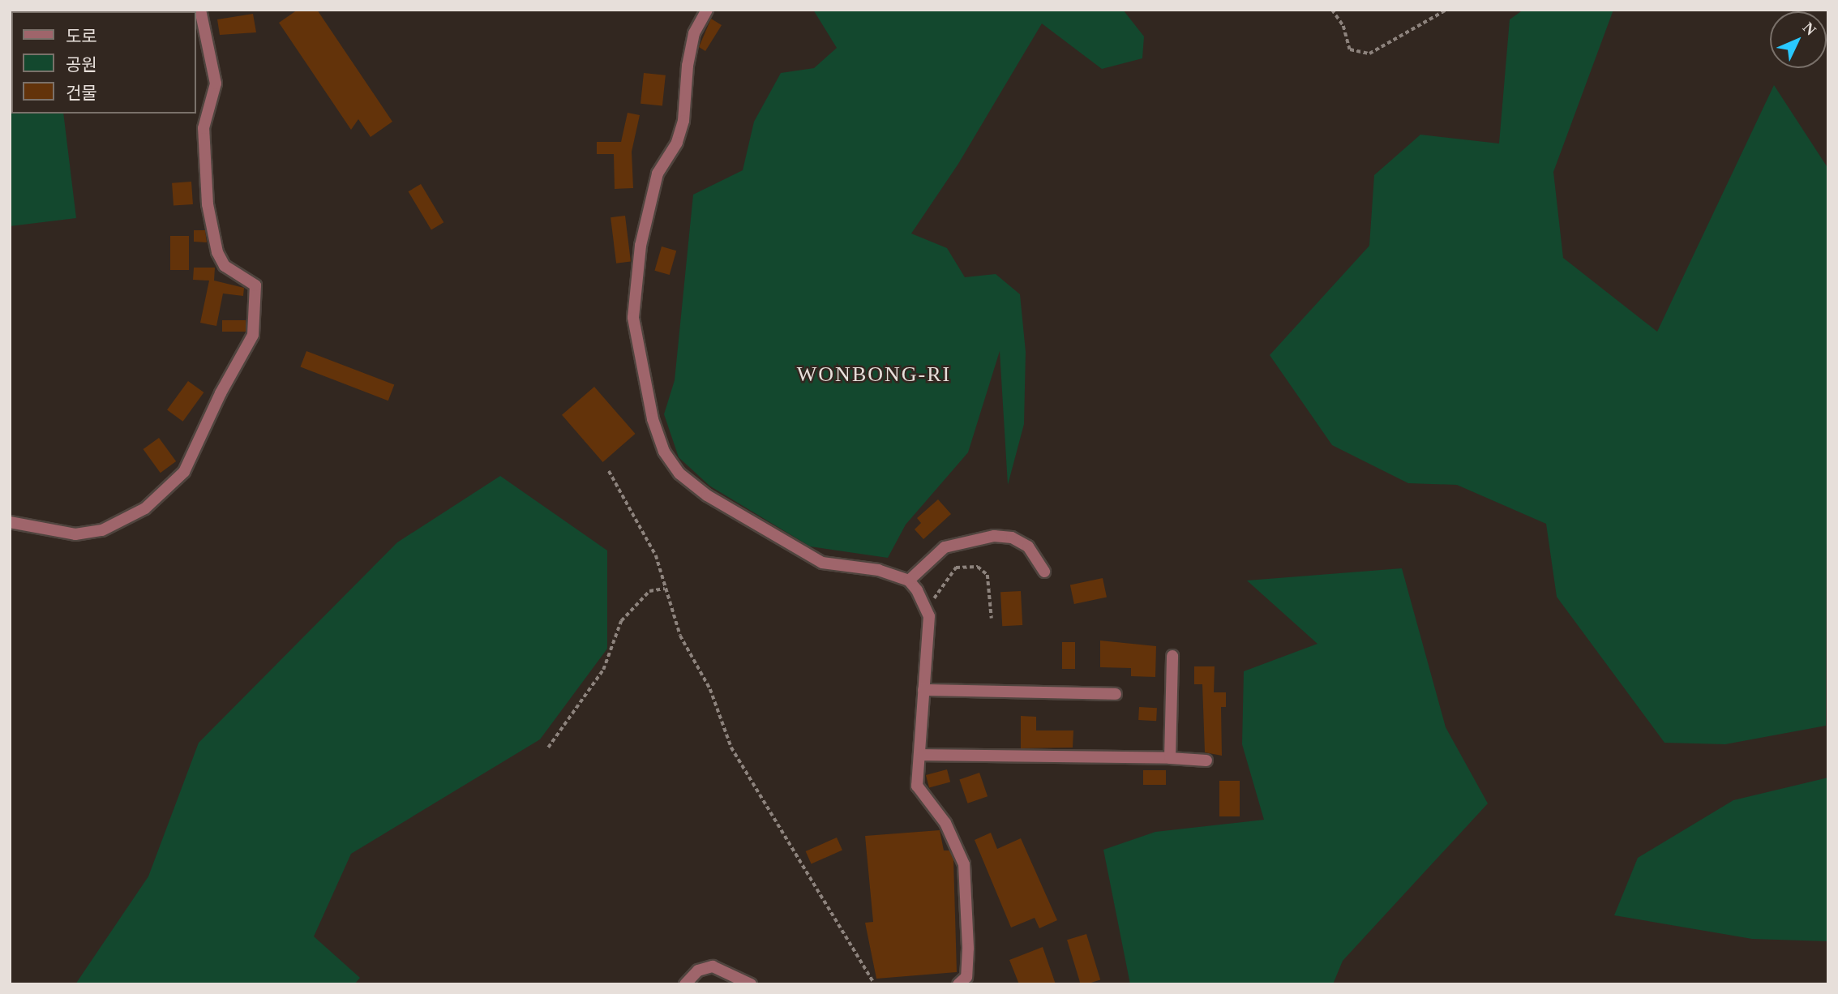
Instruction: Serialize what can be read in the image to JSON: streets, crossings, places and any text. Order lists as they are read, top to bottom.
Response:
{
  "districts": ["WONBONG-RI"],
  "legend": ["도로", "공원", "건물"],
  "north": "top right"
}
